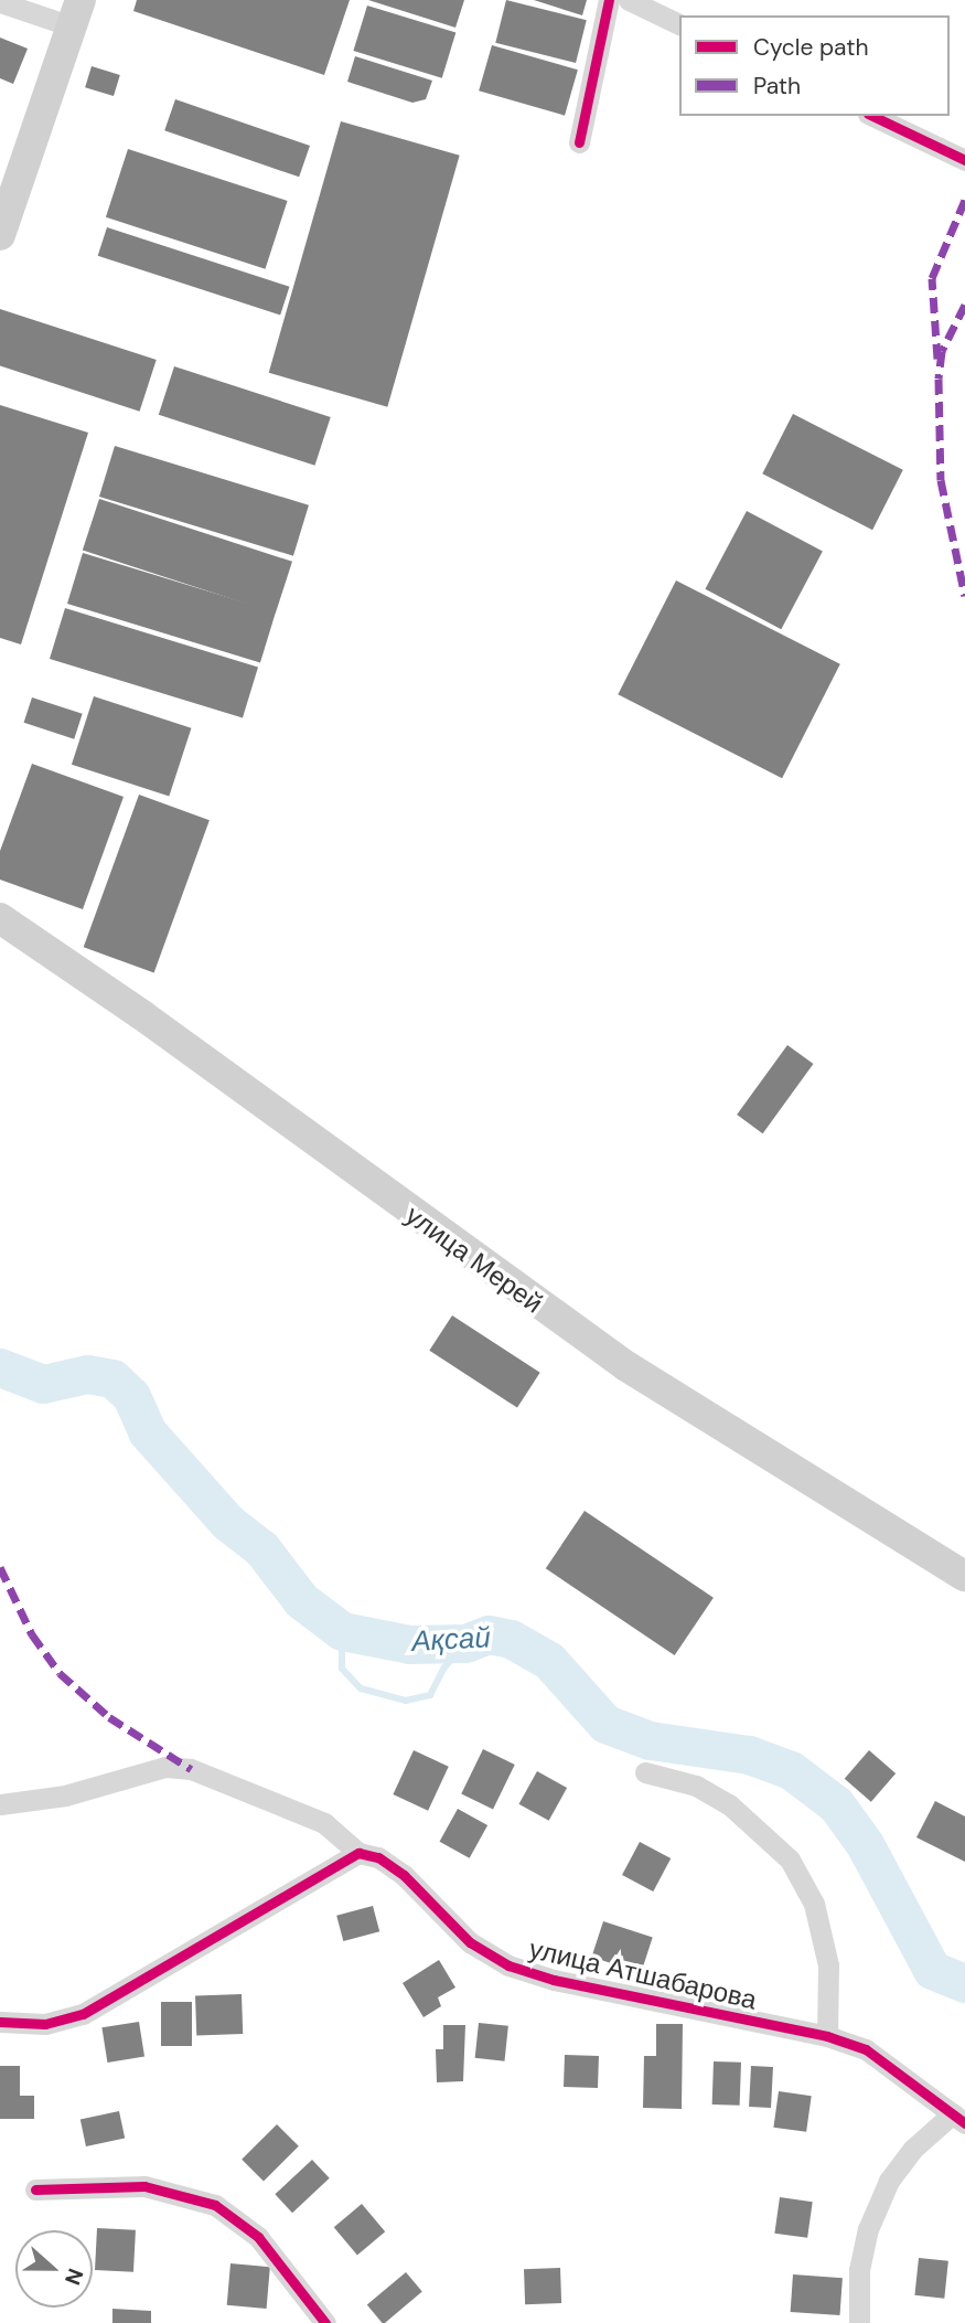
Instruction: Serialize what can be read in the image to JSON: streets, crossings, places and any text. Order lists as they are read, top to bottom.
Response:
{
  "streets": {
    "main road": ["улица Мерей"],
    "street": ["улица Атшабарова"]
  },
  "water": ["Ақсай"],
  "legend": ["Cycle path", "Path"],
  "north": "right"
}
